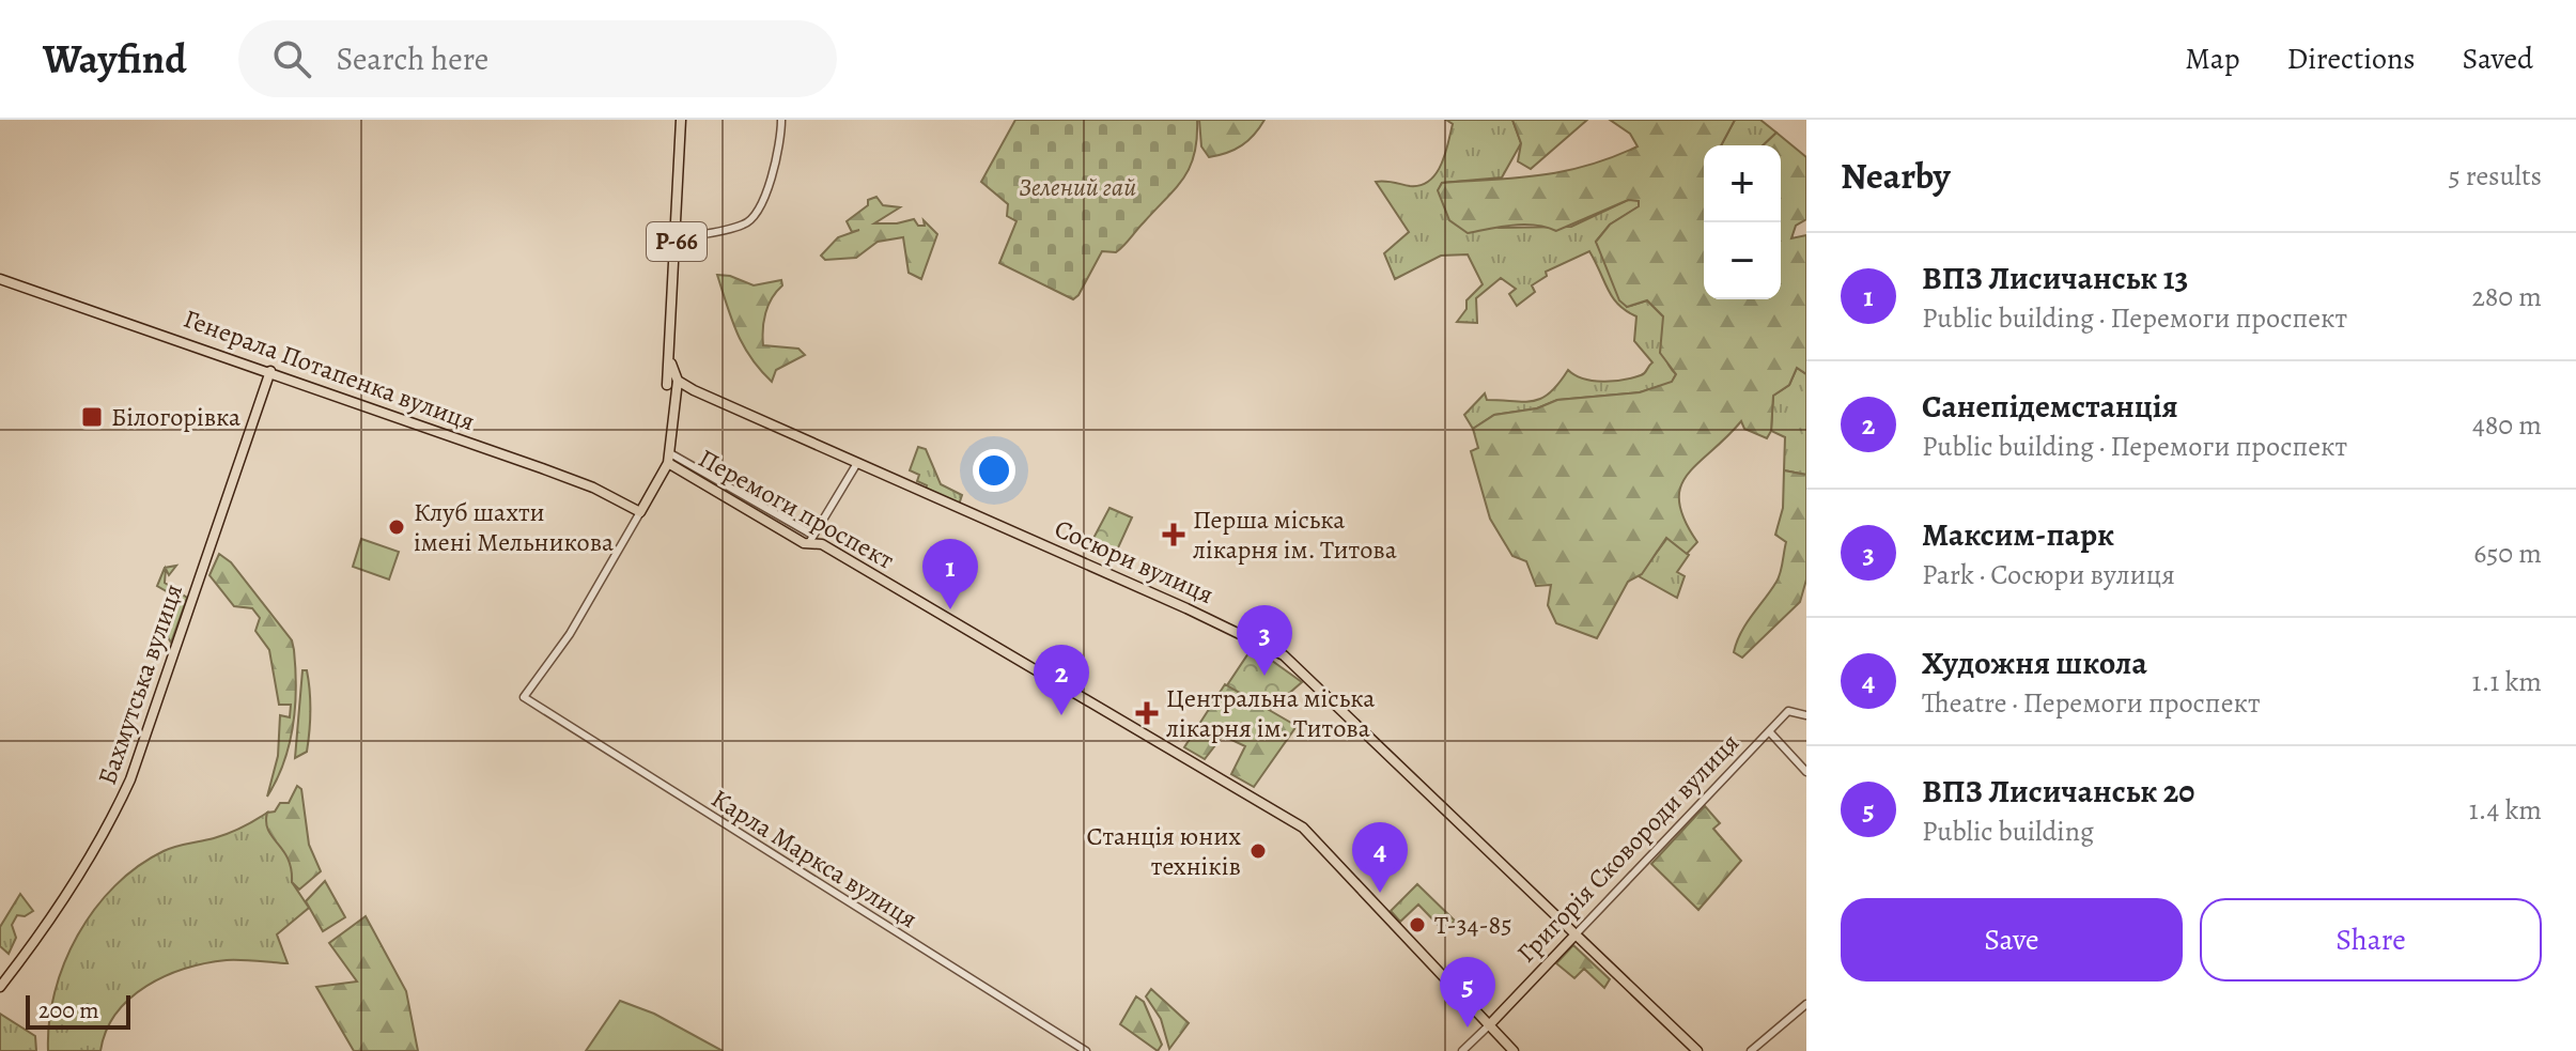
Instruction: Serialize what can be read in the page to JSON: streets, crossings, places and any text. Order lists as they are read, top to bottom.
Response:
{
  "streets": {
    "main road": [
      "Р-66",
      "Генерала Потапенка вулиця",
      "Перемоги проспект",
      "Сосюри вулиця",
      "Бахмутська вулиця",
      "Григорія Сковороди вулиця"
    ],
    "street": ["Карла Маркса вулиця"]
  },
  "crossings": [
    ["Р-66", "Сосюри вулиця"],
    ["Генерала Потапенка вулиця", "Бахмутська вулиця"],
    ["Генерала Потапенка вулиця", "Карла Маркса вулиця"],
    ["Перемоги проспект", "Григорія Сковороди вулиця"],
    ["Сосюри вулиця", "Григорія Сковороди вулиця"]
  ],
  "parks": ["Зелений гай"],
  "places": {
    "transit": ["Білогорівка"],
    "other": ["Клуб шахти імені Мельникова", "Станція юних техніків", "Т-34-85"],
    "health": ["Перша міська лікарня ім. Титова", "Центральна міська лікарня ім. Титова"]
  },
  "scale_bar": "200 m",
  "page": {
    "header": "Wayfind",
    "search": "Search here",
    "nav": ["Map", "Directions", "Saved"],
    "heading": ["Nearby", "5 results"],
    "map_buttons": ["+", "−"],
    "list": [
      {
        "mark": "1",
        "name": "ВПЗ Лисичанськ 13",
        "note": "Public building · Перемоги проспект",
        "value": "280 m"
      },
      {
        "mark": "2",
        "name": "Санепідемстанція",
        "note": "Public building · Перемоги проспект",
        "value": "480 m"
      },
      {
        "mark": "3",
        "name": "Максим-парк",
        "note": "Park · Сосюри вулиця",
        "value": "650 m"
      },
      {
        "mark": "4",
        "name": "Художня школа",
        "note": "Theatre · Перемоги проспект",
        "value": "1.1 km"
      },
      {
        "mark": "5",
        "name": "ВПЗ Лисичанськ 20",
        "note": "Public building",
        "value": "1.4 km"
      }
    ],
    "pins": [
      "1",
      "3",
      "2",
      "4",
      "5"
    ],
    "buttons": ["Save", "Share"],
    "scale": "200 m"
  }
}
